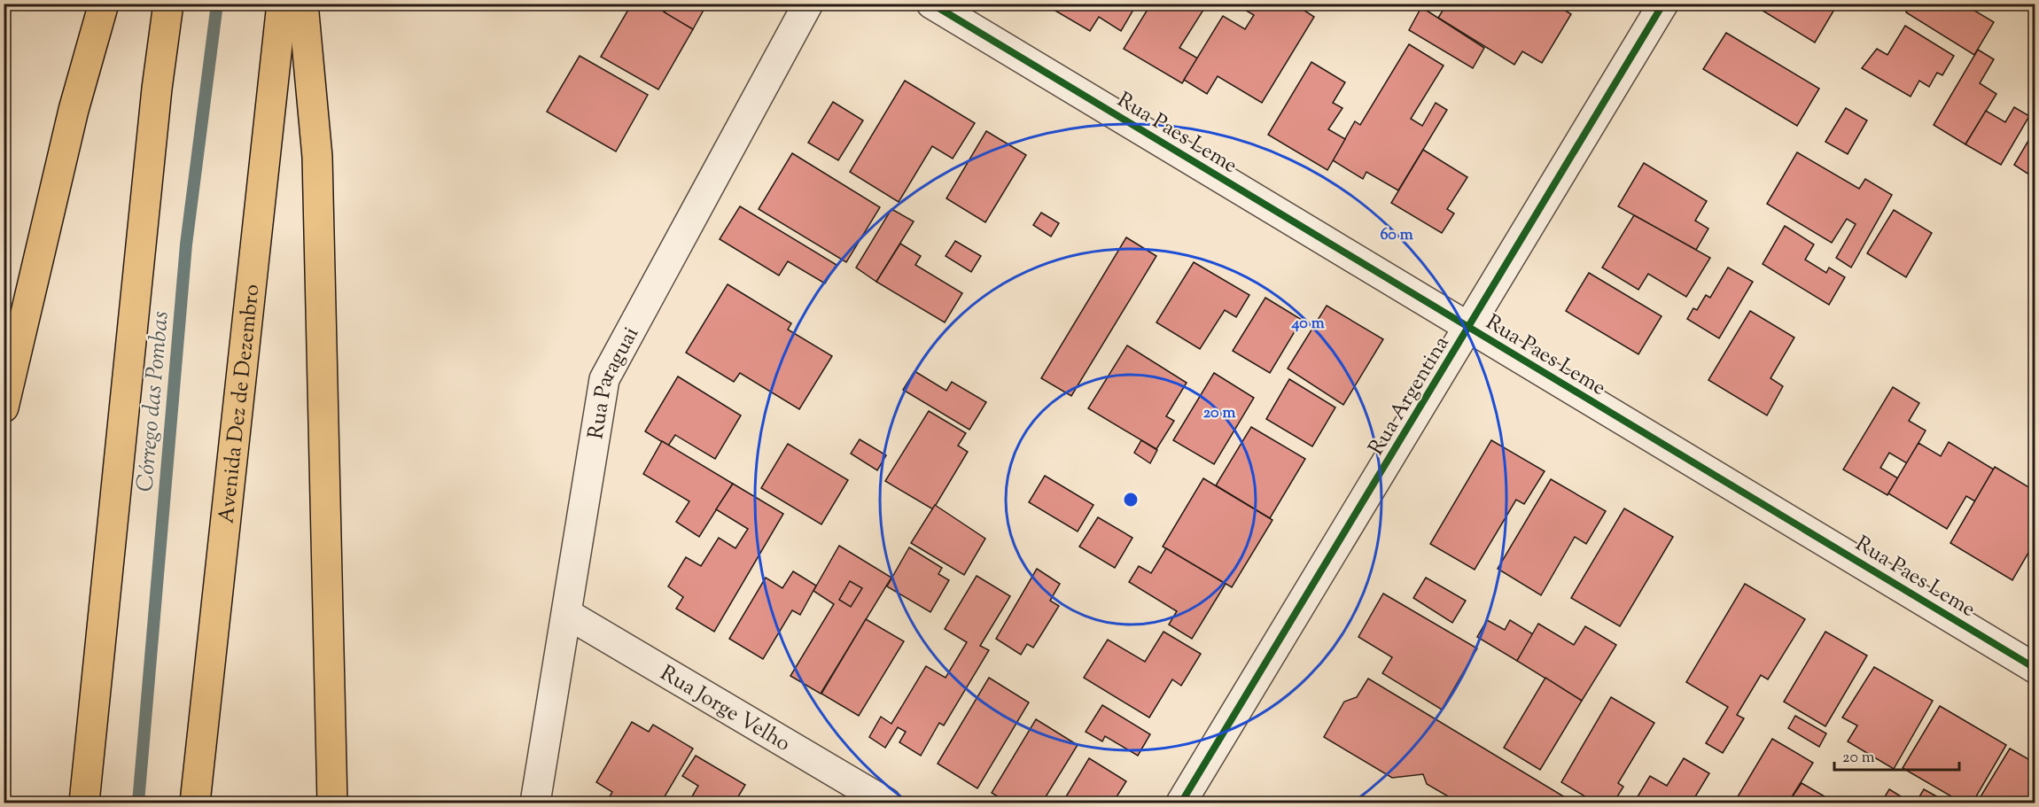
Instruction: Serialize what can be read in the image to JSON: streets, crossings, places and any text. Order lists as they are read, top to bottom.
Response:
{
  "streets": {
    "highway": ["Avenida Dez de Dezembro"],
    "street": [
      "Rua Paes Leme",
      "Rua Paraguai",
      "Rua Argentina",
      "Rua Jorge Velho"
    ]
  },
  "crossings": [
    ["Rua Paes Leme", "Rua Argentina"],
    ["Rua Paraguai", "Rua Jorge Velho"]
  ],
  "water": ["Córrego das Pombas"],
  "scale_bar": "20 m",
  "rings": ["60 m", "40 m", "20 m"]
}
